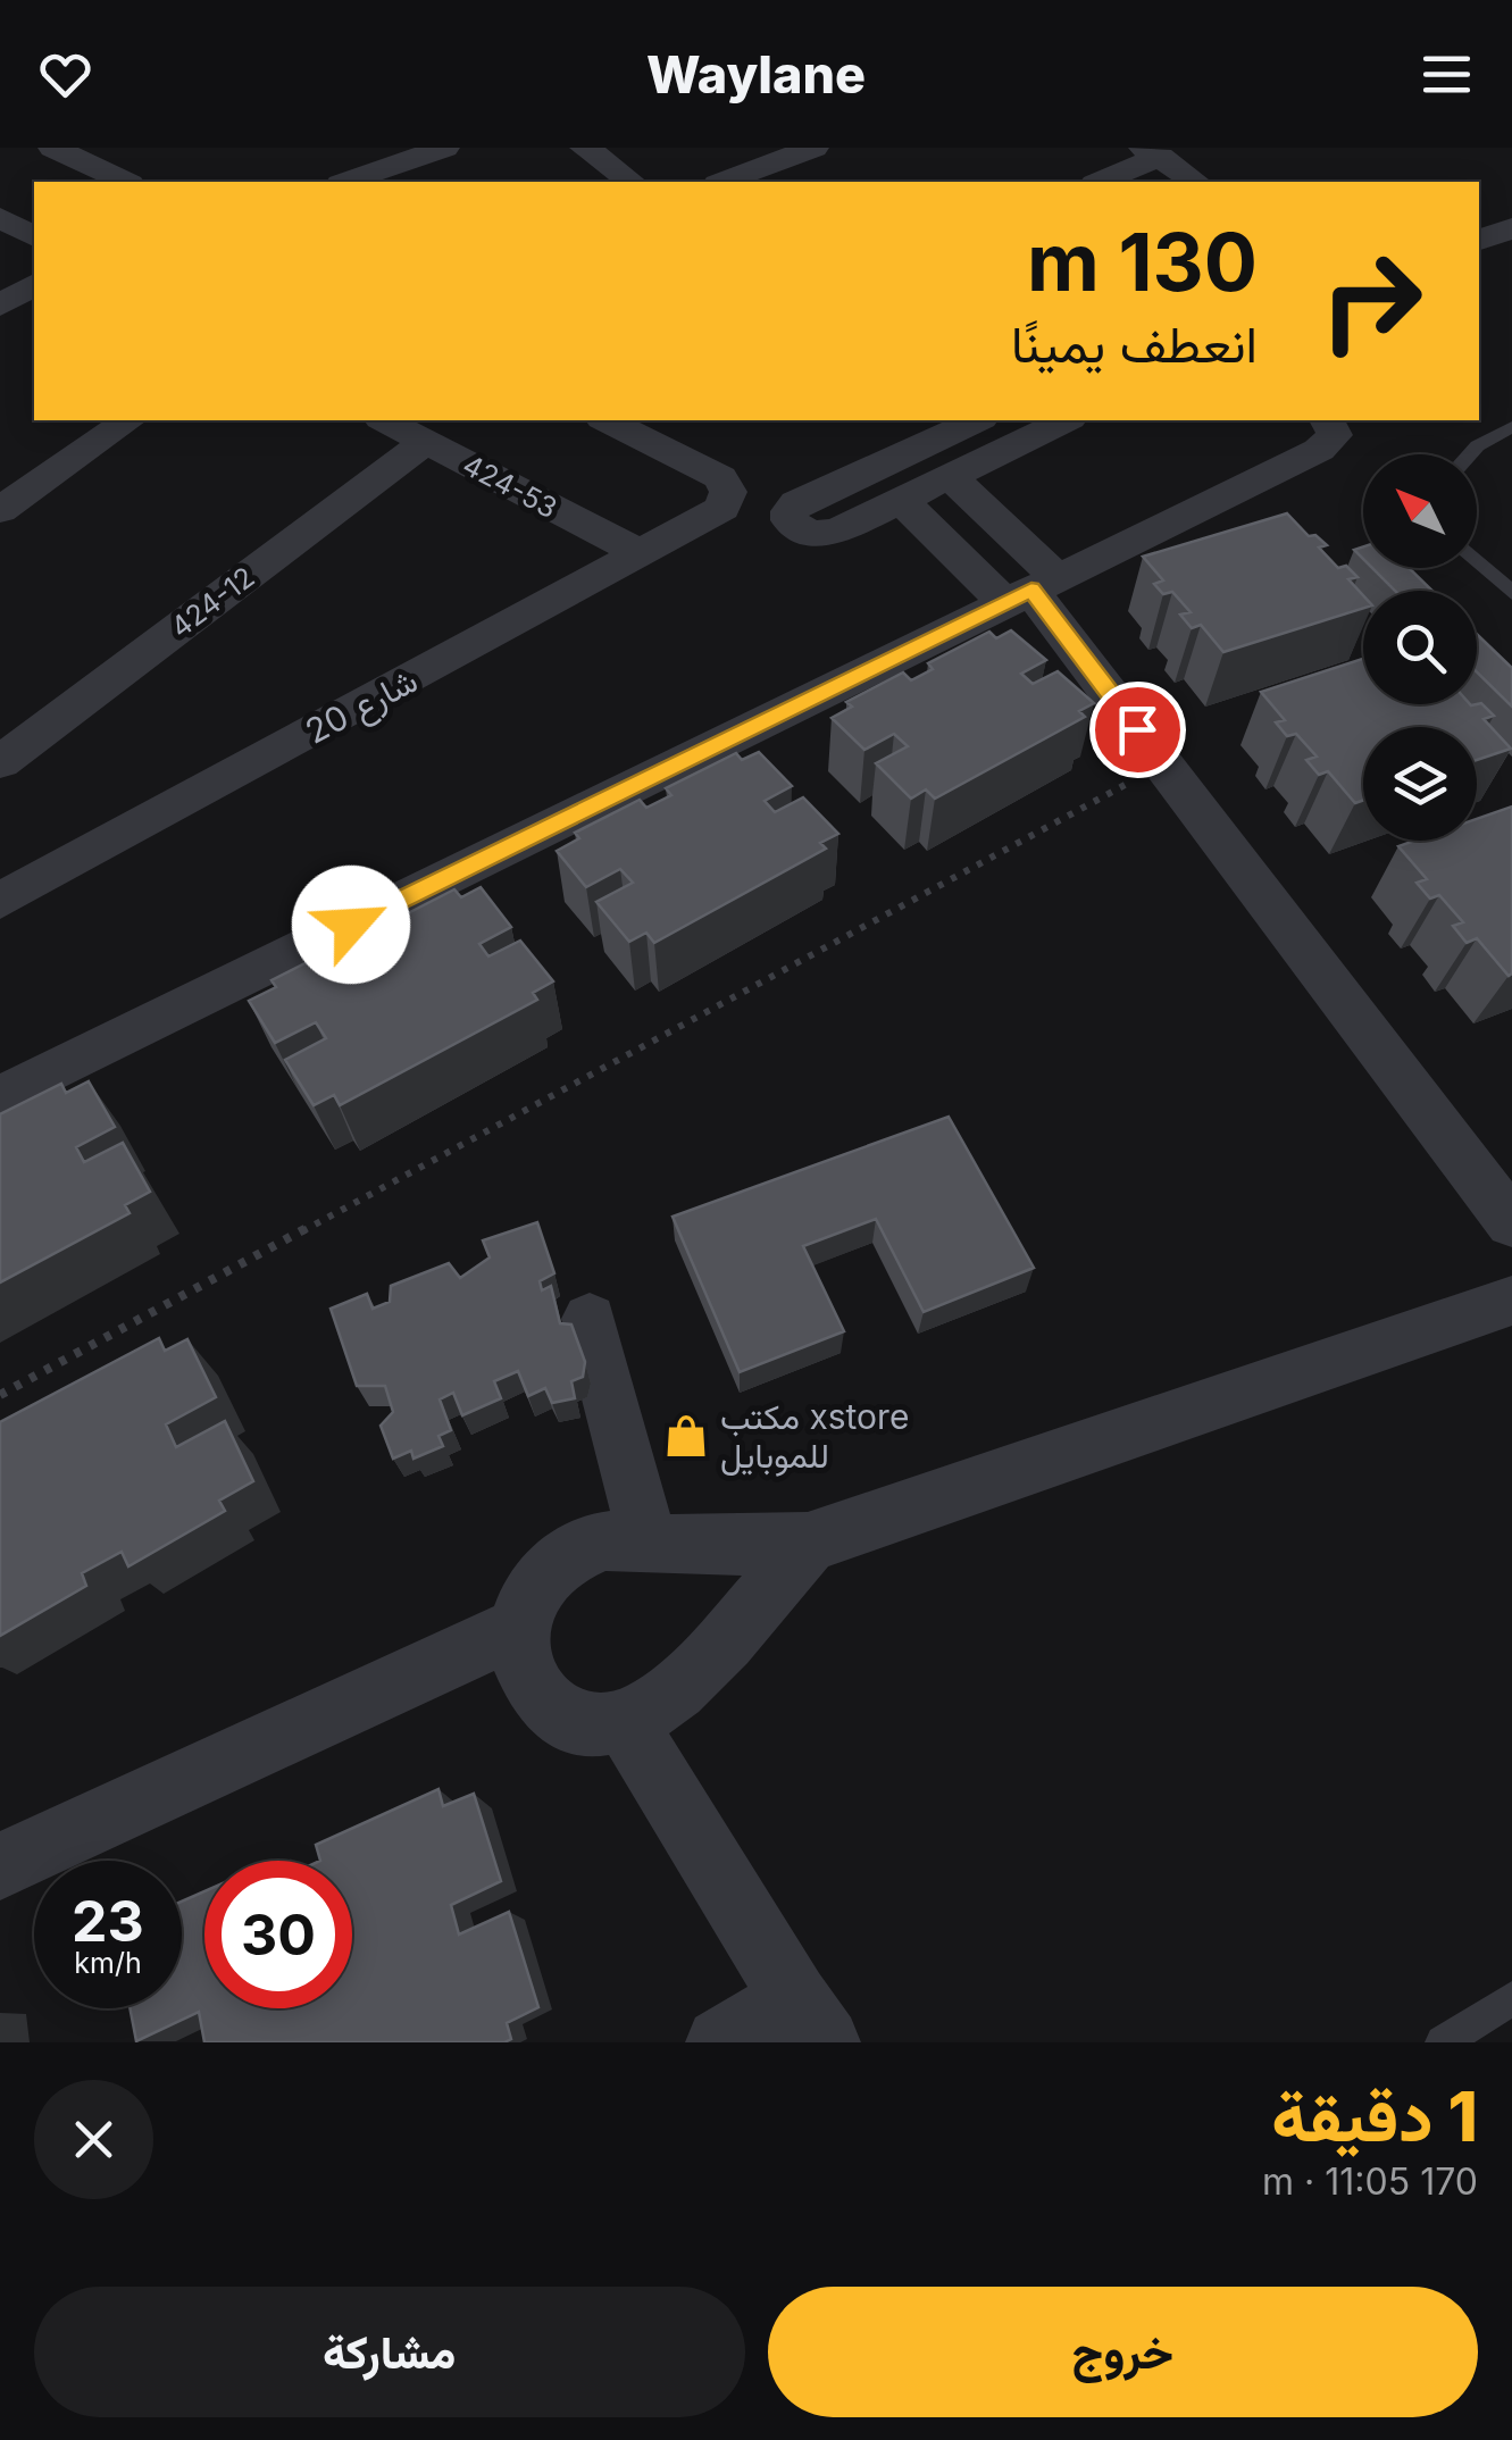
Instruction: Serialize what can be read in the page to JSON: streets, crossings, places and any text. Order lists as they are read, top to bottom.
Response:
{
  "streets": {
    "street": ["424-53", "424-12", "شارع 20"]
  },
  "crossings": [
    ["424-53", "424-12"],
    ["424-53", "شارع 20"]
  ],
  "places": {
    "shop": ["مكتب xstore للموبايل"]
  },
  "north": "top left",
  "page": {
    "header": "Waylane",
    "turn": ["130 m", "انعطف يمينًا"],
    "speed": "23 km/h",
    "limit": "30",
    "heading": ["1 دقيقة", "170 m · 11:05"],
    "buttons": ["خروج", "مشاركة"]
  }
}
